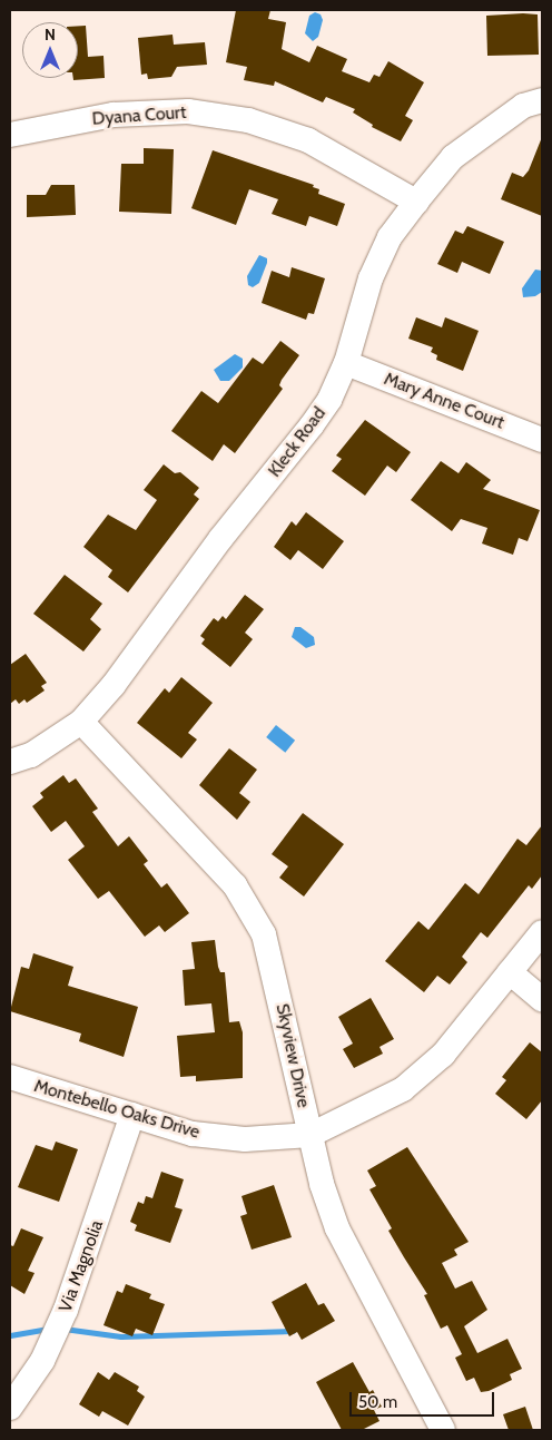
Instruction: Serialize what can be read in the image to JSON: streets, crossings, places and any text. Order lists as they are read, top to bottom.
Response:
{
  "streets": {
    "street": [
      "Dyana Court",
      "Mary Anne Court",
      "Kleck Road",
      "Skyview Drive",
      "Montebello Oaks Drive",
      "Via Magnolia"
    ]
  },
  "crossings": [
    ["Dyana Court", "Kleck Road"],
    ["Mary Anne Court", "Kleck Road"],
    ["Kleck Road", "Skyview Drive"],
    ["Skyview Drive", "Montebello Oaks Drive"],
    ["Montebello Oaks Drive", "Via Magnolia"]
  ],
  "scale_bar": "50 m",
  "north": "top"
}
